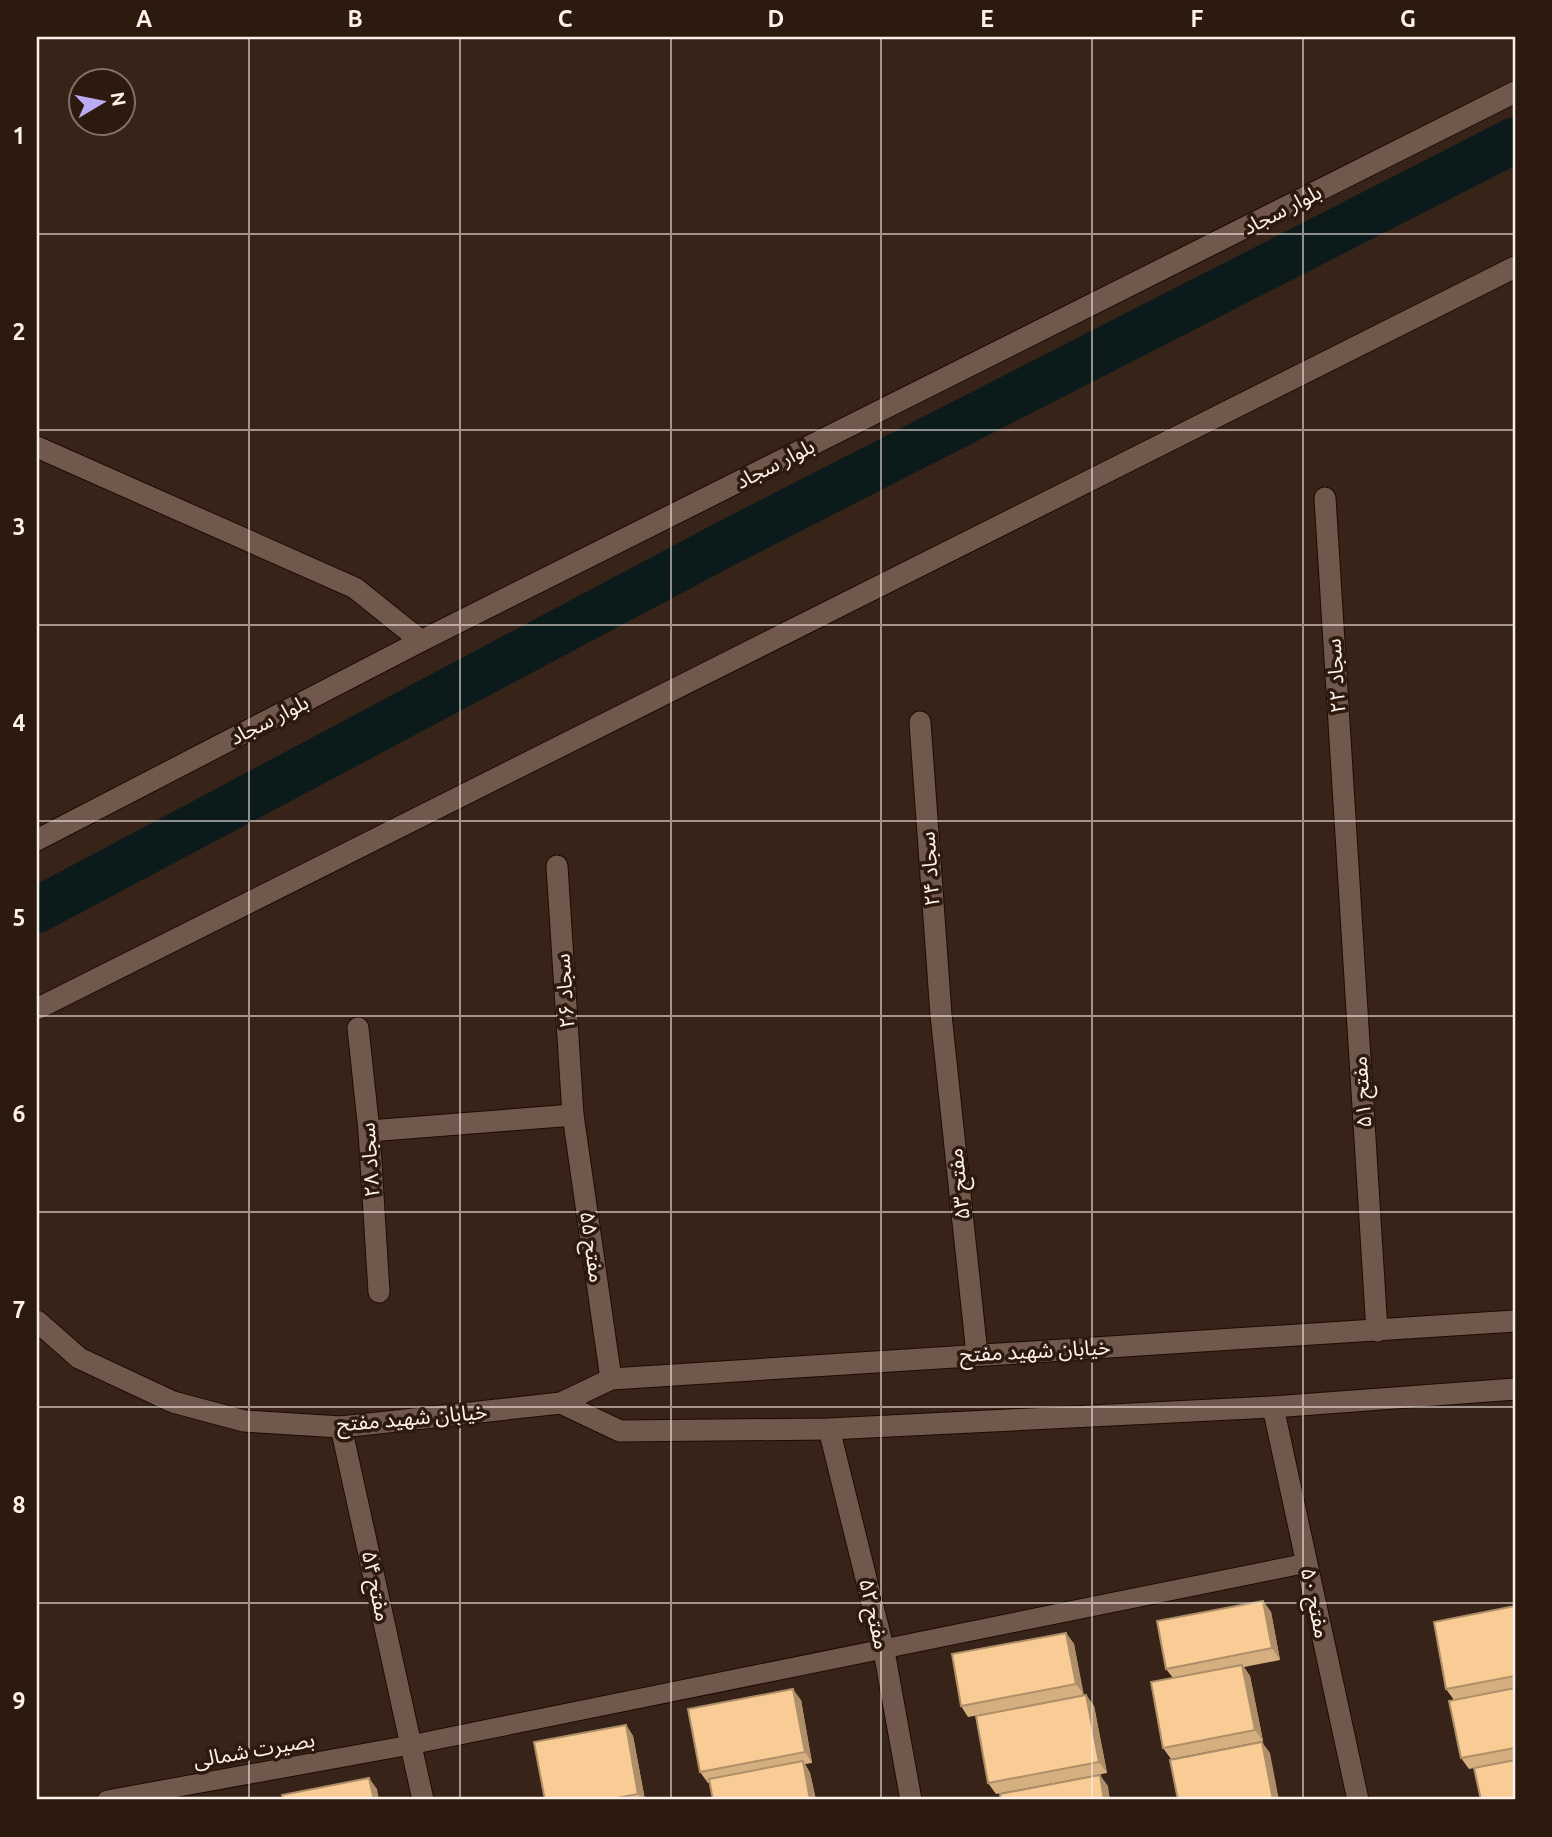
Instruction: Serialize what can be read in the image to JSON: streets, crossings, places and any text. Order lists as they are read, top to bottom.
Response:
{
  "streets": {
    "street": [
      "بلوار سجاد",
      "سجاد ۲۲",
      "سجاد ۲۴",
      "سجاد ۲۶",
      "مفتح ۵۱",
      "سجاد ۲۸",
      "مفتح ۵۳",
      "مفتح ۵۵",
      "خیابان شهید مفتح",
      "مفتح ۵۴",
      "مفتح ۵۰",
      "مفتح ۵۲"
    ],
    "lane": ["بصیرت شمالی"]
  },
  "crossings": [
    ["سجاد ۲۲", "مفتح ۵۱"],
    ["سجاد ۲۴", "مفتح ۵۳"],
    ["سجاد ۲۶", "مفتح ۵۵"],
    ["مفتح ۵۱", "خیابان شهید مفتح"],
    ["مفتح ۵۳", "خیابان شهید مفتح"],
    ["مفتح ۵۵", "خیابان شهید مفتح"],
    ["خیابان شهید مفتح", "مفتح ۵۴"],
    ["مفتح ۵۴", "بصیرت شمالی"],
    ["مفتح ۵۰", "بصیرت شمالی"],
    ["مفتح ۵۲", "بصیرت شمالی"]
  ],
  "north": "right",
  "grid": {
    "columns": [
      "A",
      "B",
      "C",
      "D",
      "E",
      "F",
      "G"
    ],
    "rows": [
      "1",
      "2",
      "3",
      "4",
      "5",
      "6",
      "7",
      "8",
      "9"
    ]
  }
}
